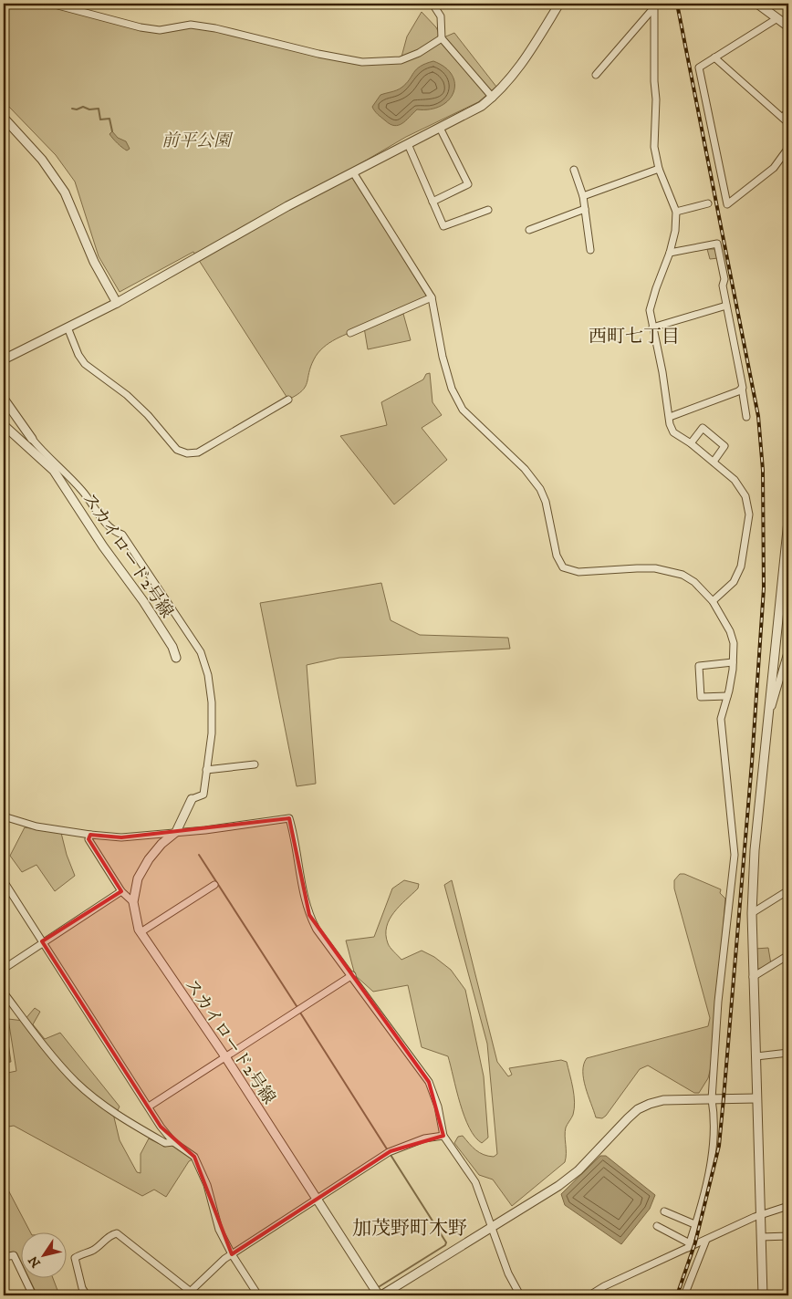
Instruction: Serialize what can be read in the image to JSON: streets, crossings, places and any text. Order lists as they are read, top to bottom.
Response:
{
  "streets": {
    "street": ["スカイロード2号線"]
  },
  "districts": ["西町七丁目", "加茂野町木野"],
  "parks": ["前平公園"],
  "north": "bottom left"
}
